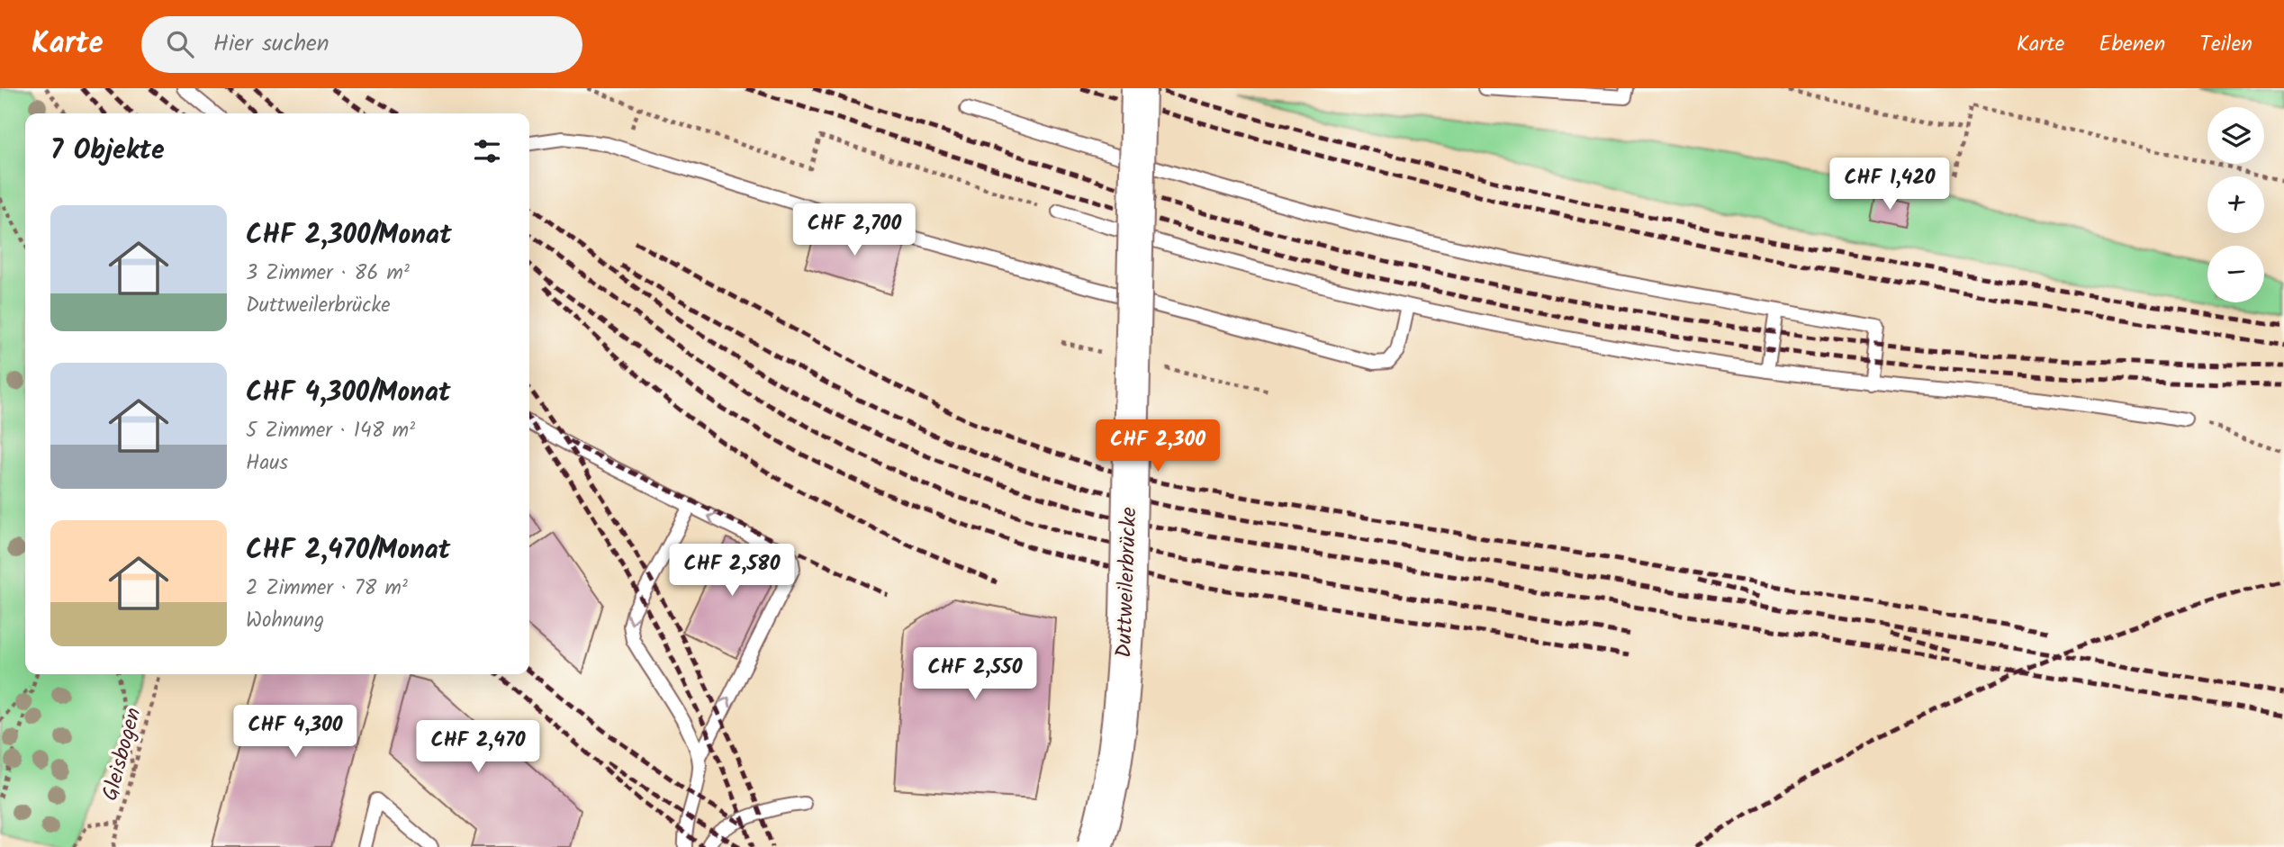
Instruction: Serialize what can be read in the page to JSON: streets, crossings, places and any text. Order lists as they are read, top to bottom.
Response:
{
  "streets": {
    "street": ["Duttweilerbrücke"],
    "path": ["Gleisbogen"]
  },
  "page": {
    "header": "Karte",
    "search": "Hier suchen",
    "nav": ["Karte", "Ebenen", "Teilen"],
    "map_buttons": ["+", "−"],
    "heading": "7 Objekte",
    "price": [
      "CHF 1,420",
      "CHF 2,700",
      "CHF 2,300",
      "CHF 2,580",
      "CHF 2,550",
      "CHF 4,300",
      "CHF 2,470"
    ],
    "list": [
      {
        "name": "CHF 2,300/Monat",
        "note": "3 Zimmer · 86 m² · Duttweilerbrücke"
      },
      {
        "name": "CHF 4,300/Monat",
        "note": "5 Zimmer · 148 m² · Haus"
      },
      {
        "name": "CHF 2,470/Monat",
        "note": "2 Zimmer · 78 m² · Wohnung"
      }
    ]
  }
}
